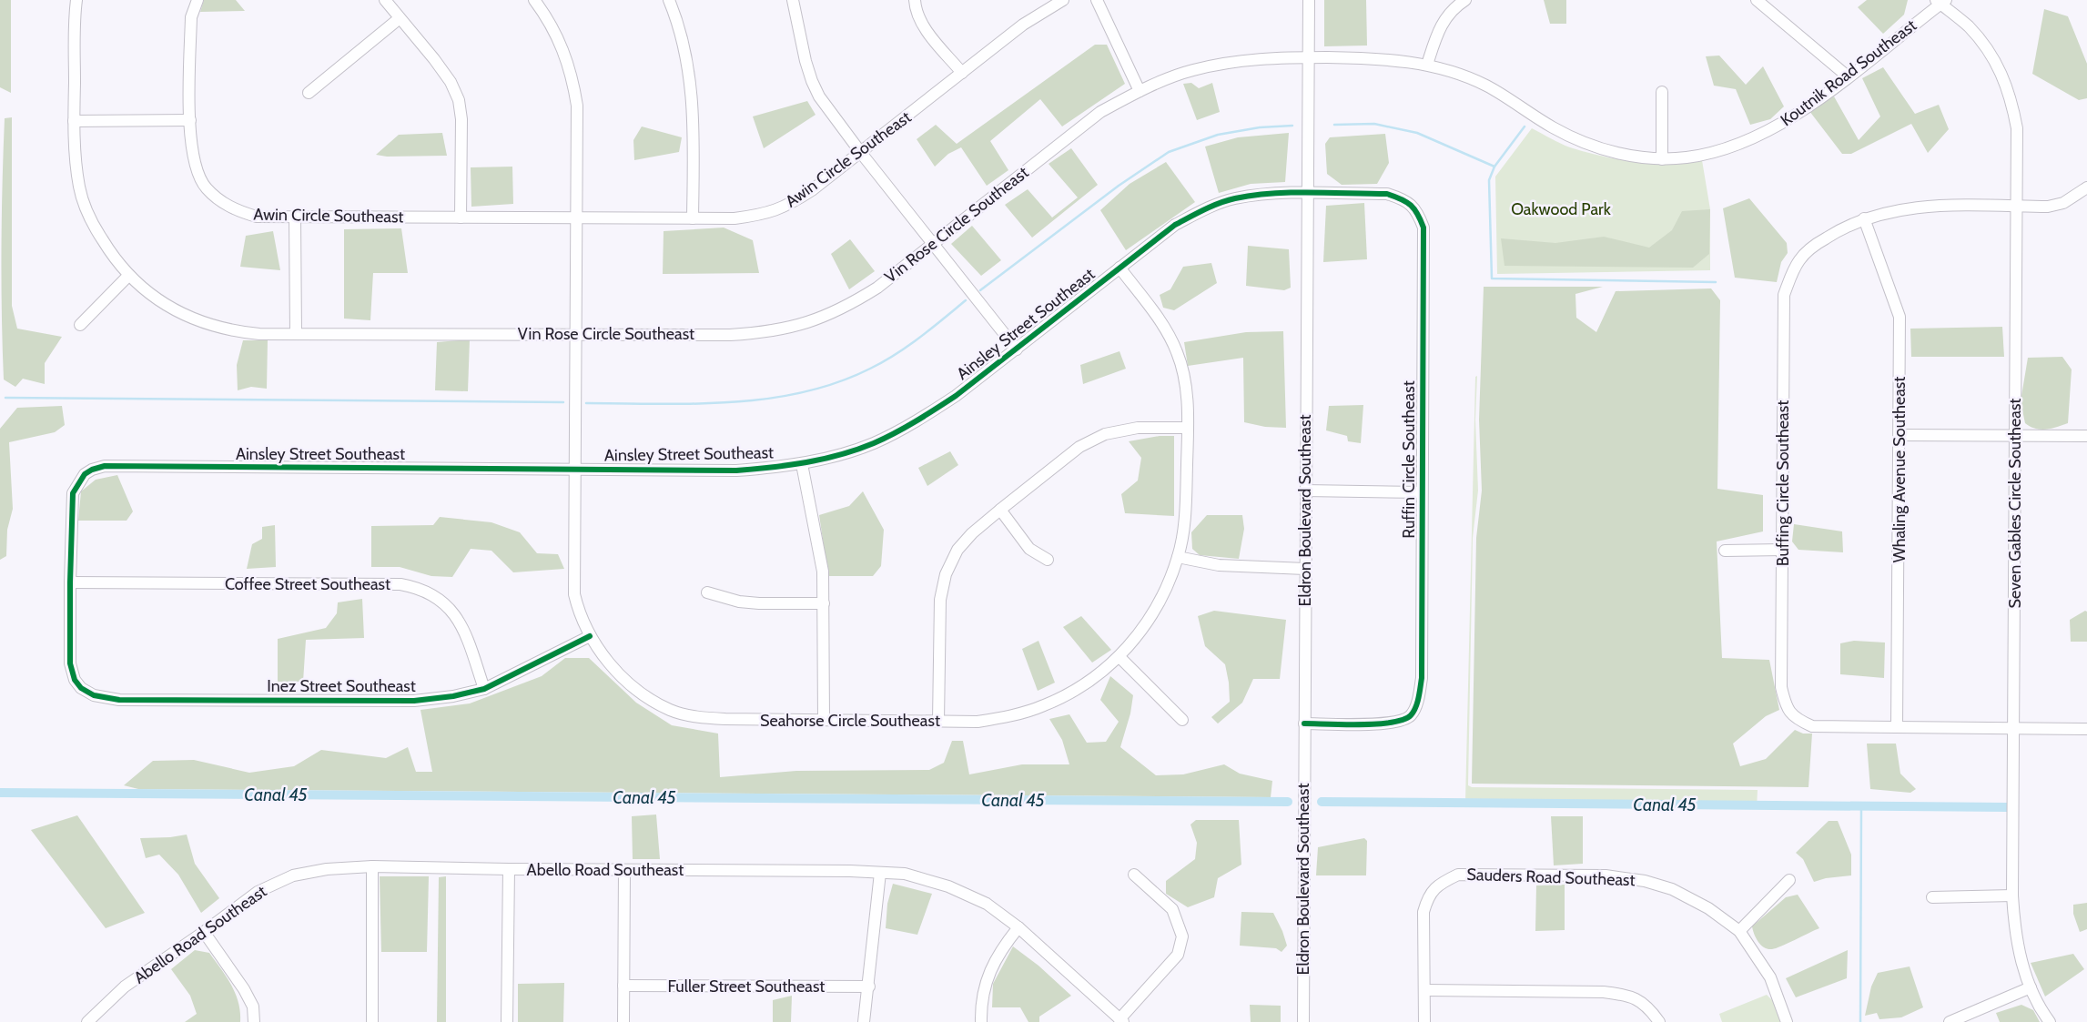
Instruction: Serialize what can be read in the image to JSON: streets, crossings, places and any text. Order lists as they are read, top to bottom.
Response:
{
  "streets": {
    "street": [
      "Koutnik Road Southeast",
      "Awin Circle Southeast",
      "Vin Rose Circle Southeast",
      "Ainsley Street Southeast",
      "Ruffin Circle Southeast",
      "Whaling Avenue Southeast",
      "Buffing Circle Southeast",
      "Seven Gables Circle Southeast",
      "Eldron Boulevard Southeast",
      "Coffee Street Southeast",
      "Inez Street Southeast",
      "Seahorse Circle Southeast",
      "Abello Road Southeast",
      "Sauders Road Southeast",
      "Fuller Street Southeast"
    ]
  },
  "crossings": [
    ["Koutnik Road Southeast", "Vin Rose Circle Southeast"],
    ["Koutnik Road Southeast", "Seven Gables Circle Southeast"],
    ["Koutnik Road Southeast", "Eldron Boulevard Southeast"],
    ["Awin Circle Southeast", "Seahorse Circle Southeast"],
    ["Vin Rose Circle Southeast", "Eldron Boulevard Southeast"],
    ["Vin Rose Circle Southeast", "Seahorse Circle Southeast"],
    ["Ainsley Street Southeast", "Ruffin Circle Southeast"],
    ["Ainsley Street Southeast", "Eldron Boulevard Southeast"],
    ["Ainsley Street Southeast", "Coffee Street Southeast"],
    ["Ainsley Street Southeast", "Inez Street Southeast"],
    ["Ainsley Street Southeast", "Seahorse Circle Southeast"],
    ["Ruffin Circle Southeast", "Eldron Boulevard Southeast"],
    ["Whaling Avenue Southeast", "Buffing Circle Southeast"],
    ["Buffing Circle Southeast", "Seven Gables Circle Southeast"],
    ["Coffee Street Southeast", "Inez Street Southeast"],
    ["Inez Street Southeast", "Seahorse Circle Southeast"]
  ],
  "water": ["Canal 45"],
  "parks": ["Oakwood Park"]
}
